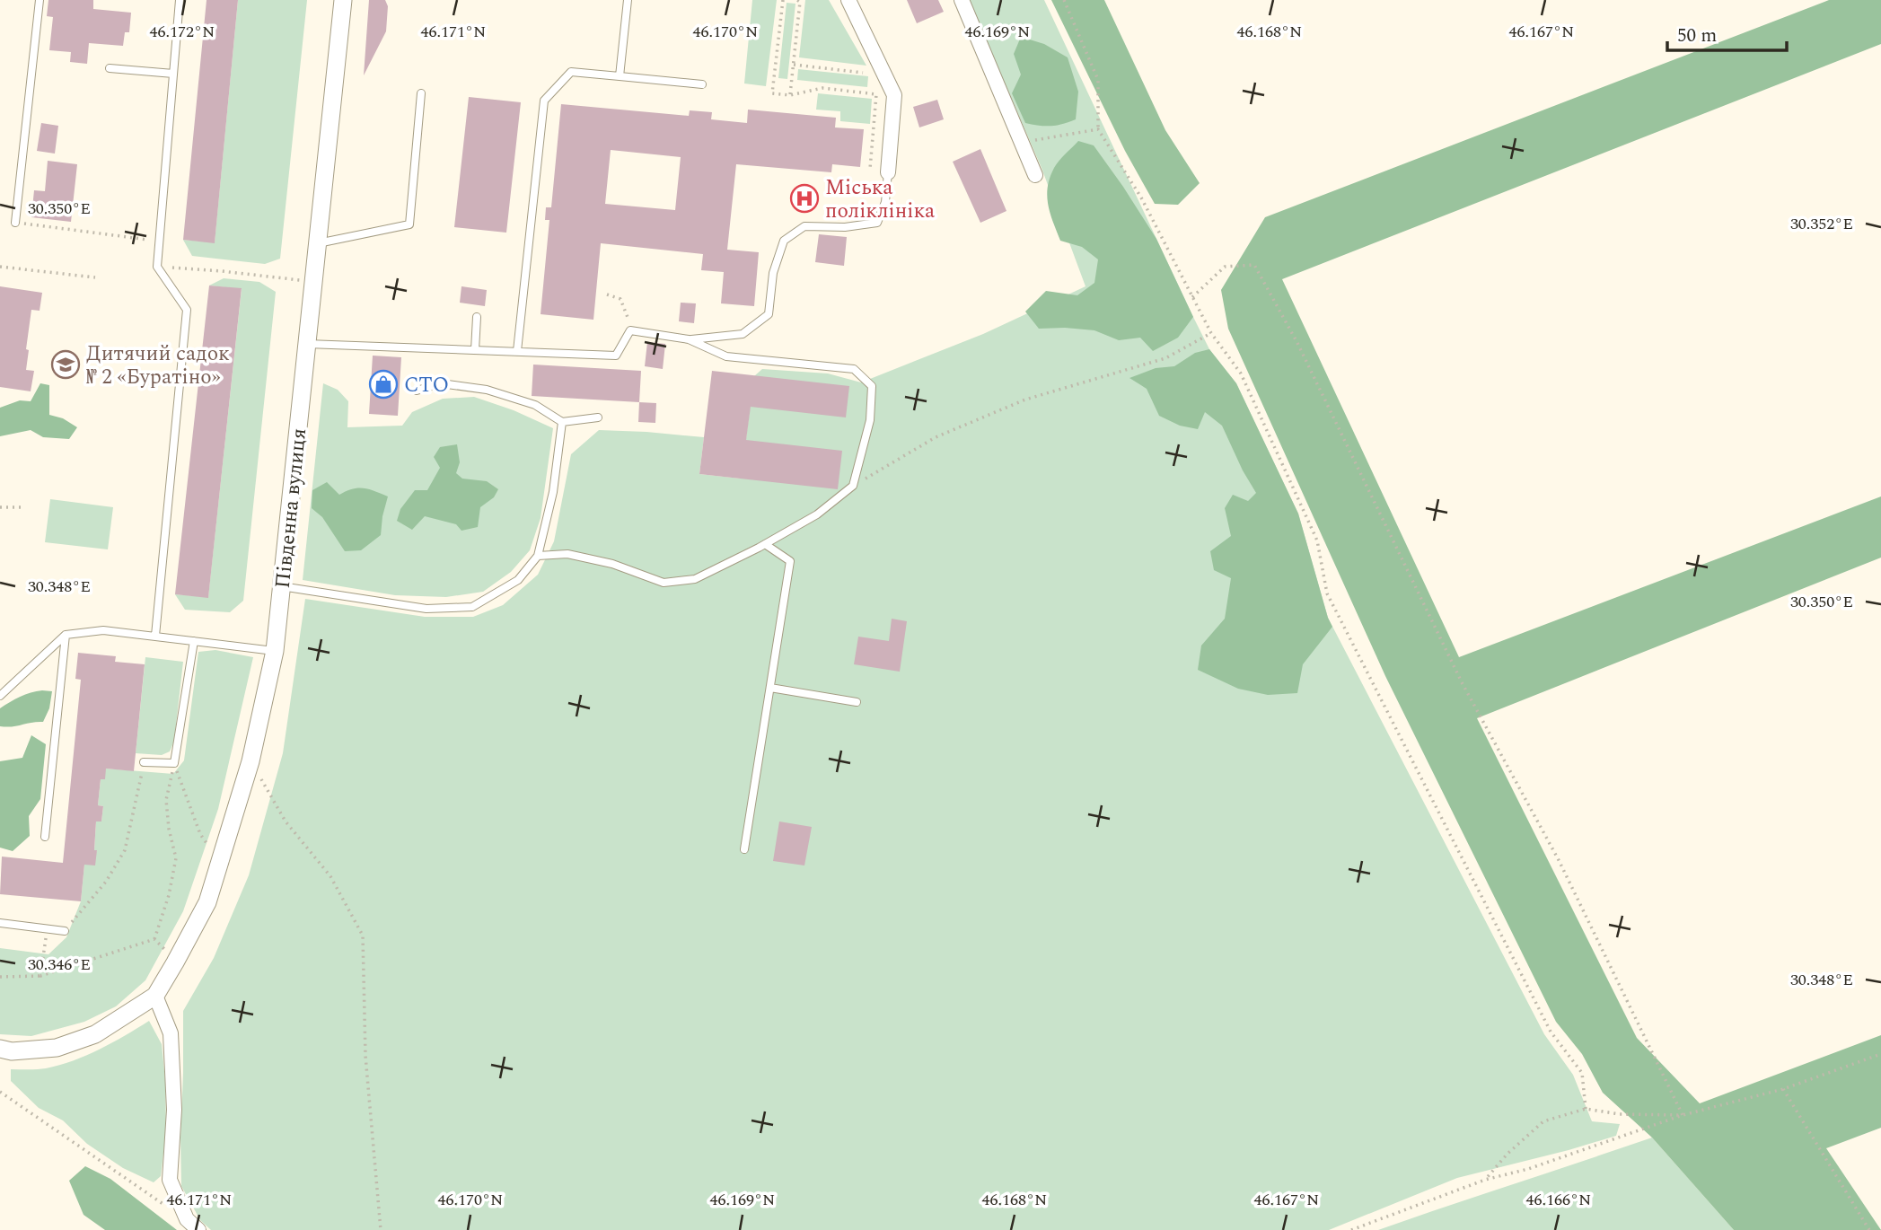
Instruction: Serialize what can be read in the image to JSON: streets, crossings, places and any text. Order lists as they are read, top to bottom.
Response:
{
  "streets": {
    "street": ["Південна вулиця"]
  },
  "places": {
    "hospital": ["Міська поліклініка"],
    "school or university": ["Дитячий садок № 2 «Буратіно»"],
    "shop": ["СТО"]
  },
  "scale_bar": "50 m",
  "coordinates": [
    "46.172°N",
    "46.171°N",
    "46.170°N",
    "46.169°N",
    "46.168°N",
    "46.167°N",
    "30.350°E",
    "30.352°E",
    "30.348°E",
    "30.346°E",
    "46.166°N"
  ]
}
